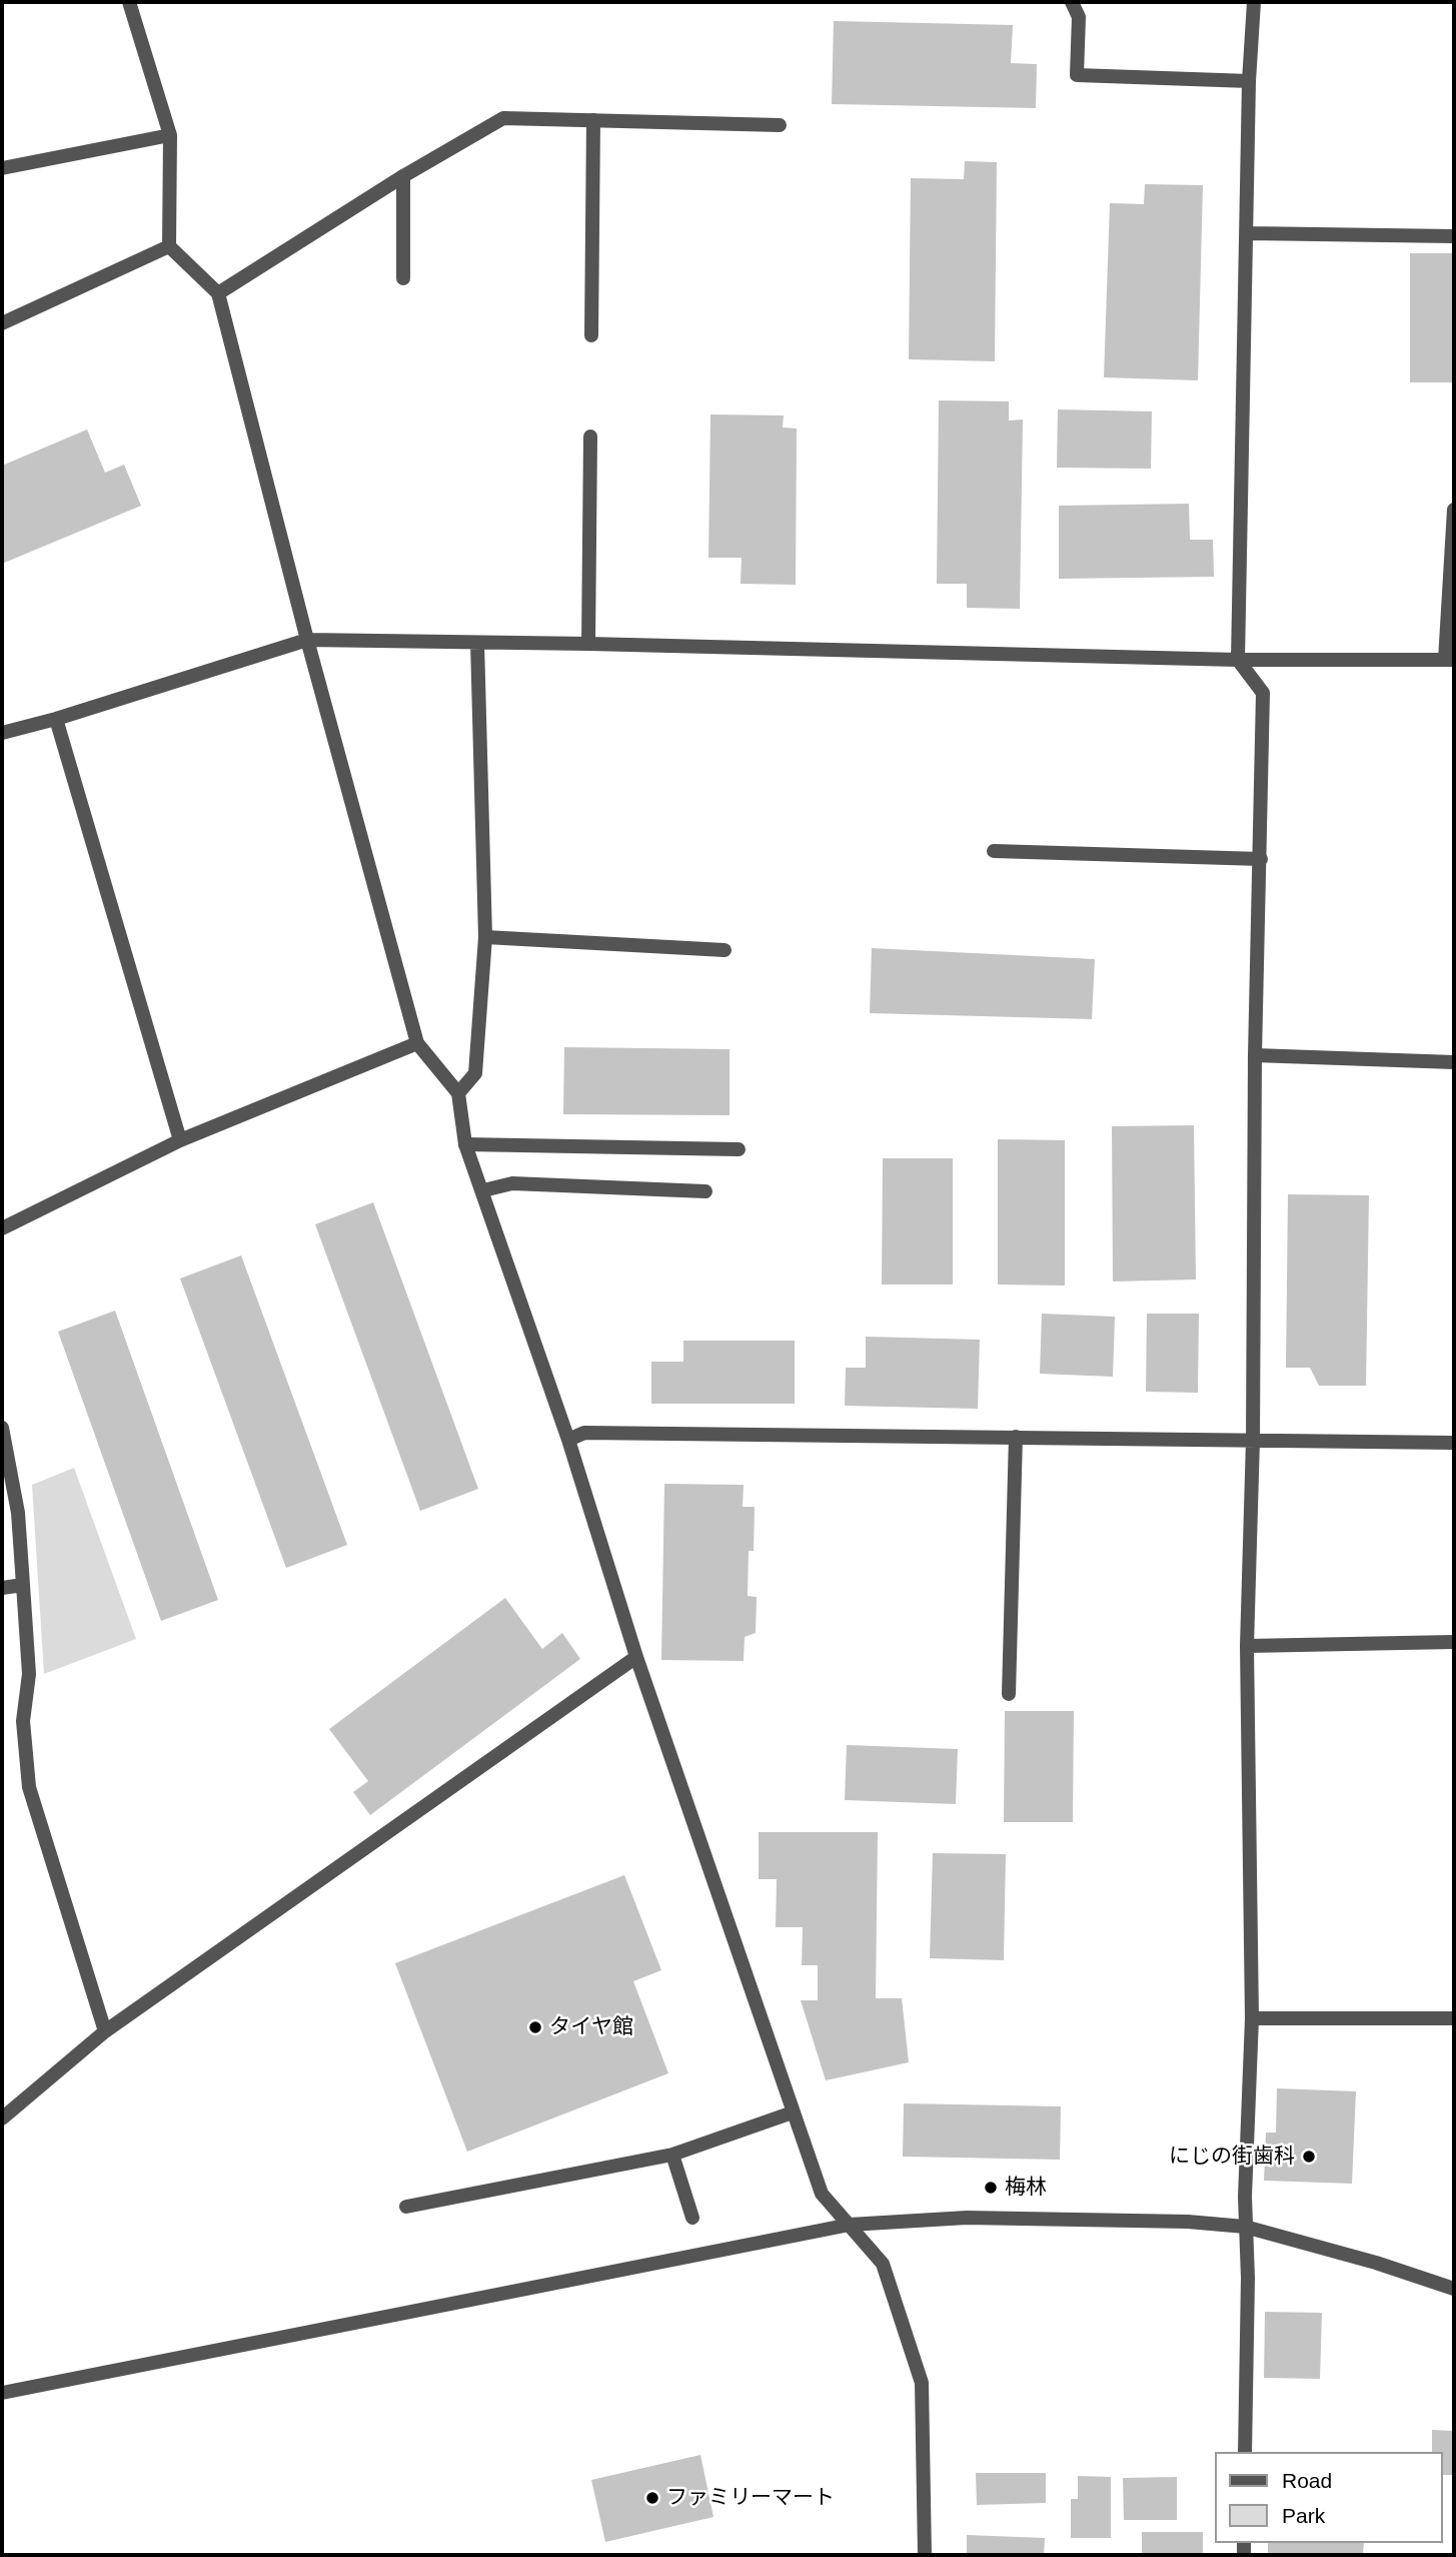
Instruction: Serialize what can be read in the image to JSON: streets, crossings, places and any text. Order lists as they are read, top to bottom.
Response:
{
  "places": [
    "タイヤ館",
    "にじの街歯科",
    "梅林",
    "ファミリーマート"
  ],
  "legend": ["Road", "Park"]
}
